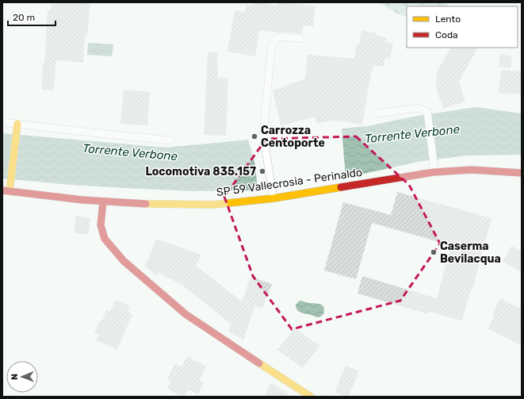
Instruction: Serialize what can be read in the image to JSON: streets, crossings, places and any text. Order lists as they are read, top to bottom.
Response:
{
  "streets": {
    "main road": ["SP 59 Vallecrosia - Perinaldo"]
  },
  "water": ["Torrente Verbone"],
  "places": ["Carrozza Centoporte", "Locomotiva 835.157", "Caserma Bevilacqua"],
  "legend": ["Lento", "Coda"],
  "scale_bar": "20 m",
  "north": "left"
}
